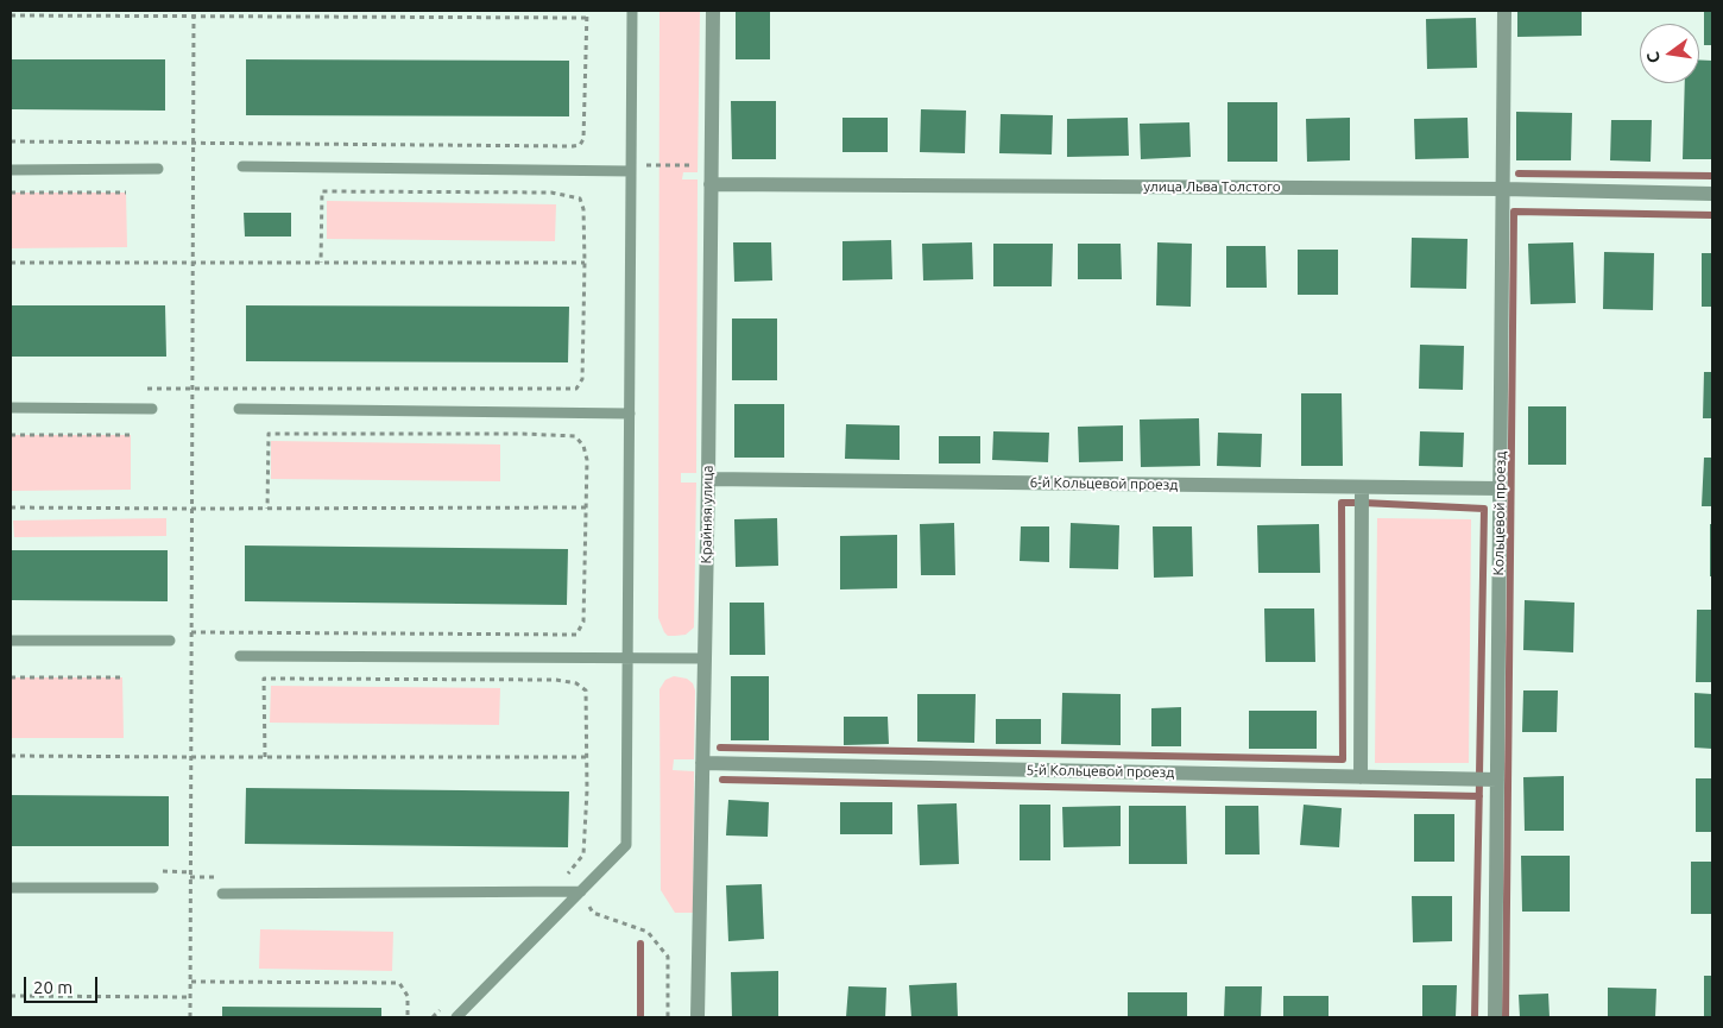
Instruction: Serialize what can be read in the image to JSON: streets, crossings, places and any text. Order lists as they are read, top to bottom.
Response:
{
  "streets": {
    "street": [
      "улица Льва Толстого",
      "6-й Кольцевой проезд",
      "Кольцевой проезд",
      "Крайняя улица",
      "5-й Кольцевой проезд"
    ]
  },
  "crossings": [
    ["улица Льва Толстого", "Кольцевой проезд"],
    ["улица Льва Толстого", "Крайняя улица"],
    ["6-й Кольцевой проезд", "Кольцевой проезд"],
    ["6-й Кольцевой проезд", "Крайняя улица"],
    ["Кольцевой проезд", "5-й Кольцевой проезд"],
    ["Крайняя улица", "5-й Кольцевой проезд"]
  ],
  "scale_bar": "20 m",
  "north": "left"
}
